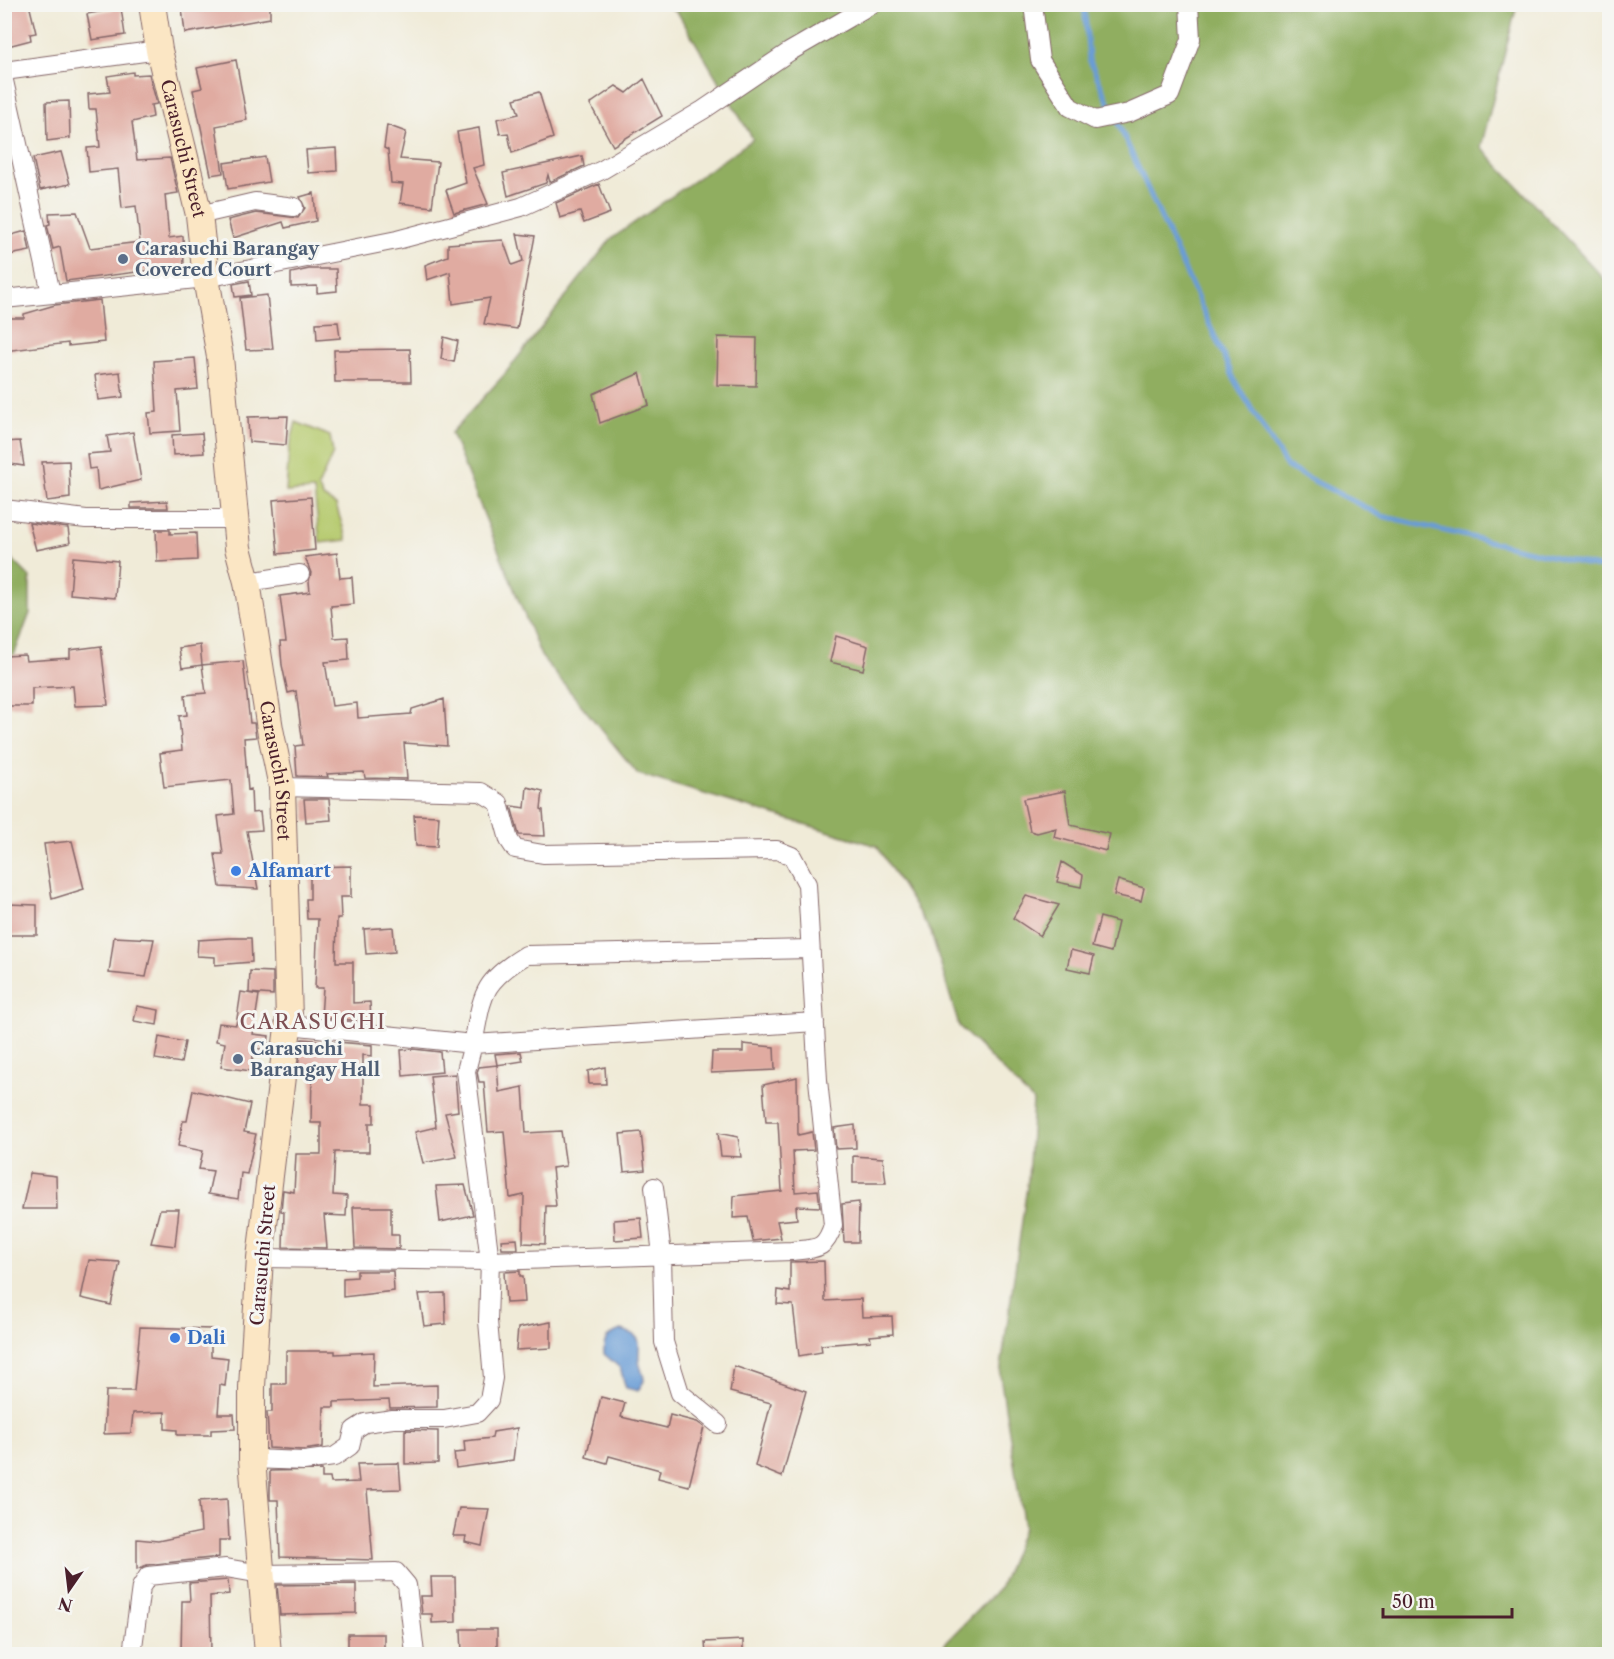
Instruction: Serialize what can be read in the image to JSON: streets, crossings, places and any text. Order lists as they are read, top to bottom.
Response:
{
  "streets": {
    "street": ["Carasuchi Street"]
  },
  "districts": ["CARASUCHI"],
  "places": [
    "Carasuchi Barangay Covered Court",
    "Alfamart",
    "Carasuchi Barangay Hall",
    "Dali"
  ],
  "scale_bar": "50 m",
  "north": "bottom"
}
